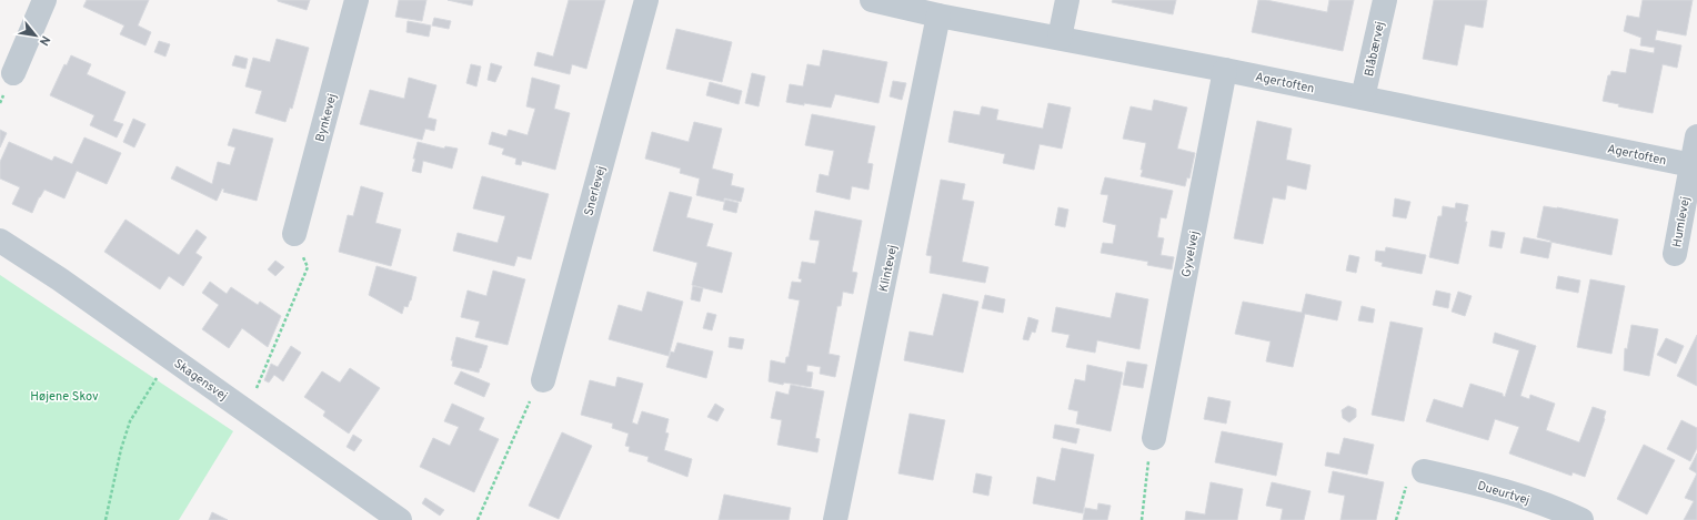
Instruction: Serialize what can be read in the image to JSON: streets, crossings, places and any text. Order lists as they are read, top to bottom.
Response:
{
  "streets": {
    "street": [
      "Blåbærvej",
      "Agertoften",
      "Bynkevej",
      "Snerlevej",
      "Humlevej",
      "Gyvelvej",
      "Klintevej",
      "Skagensvej",
      "Dueurtvej"
    ]
  },
  "crossings": [
    ["Blåbærvej", "Agertoften"],
    ["Agertoften", "Humlevej"],
    ["Agertoften", "Gyvelvej"],
    ["Agertoften", "Klintevej"]
  ],
  "parks": ["Højene Skov"],
  "north": "bottom right"
}
